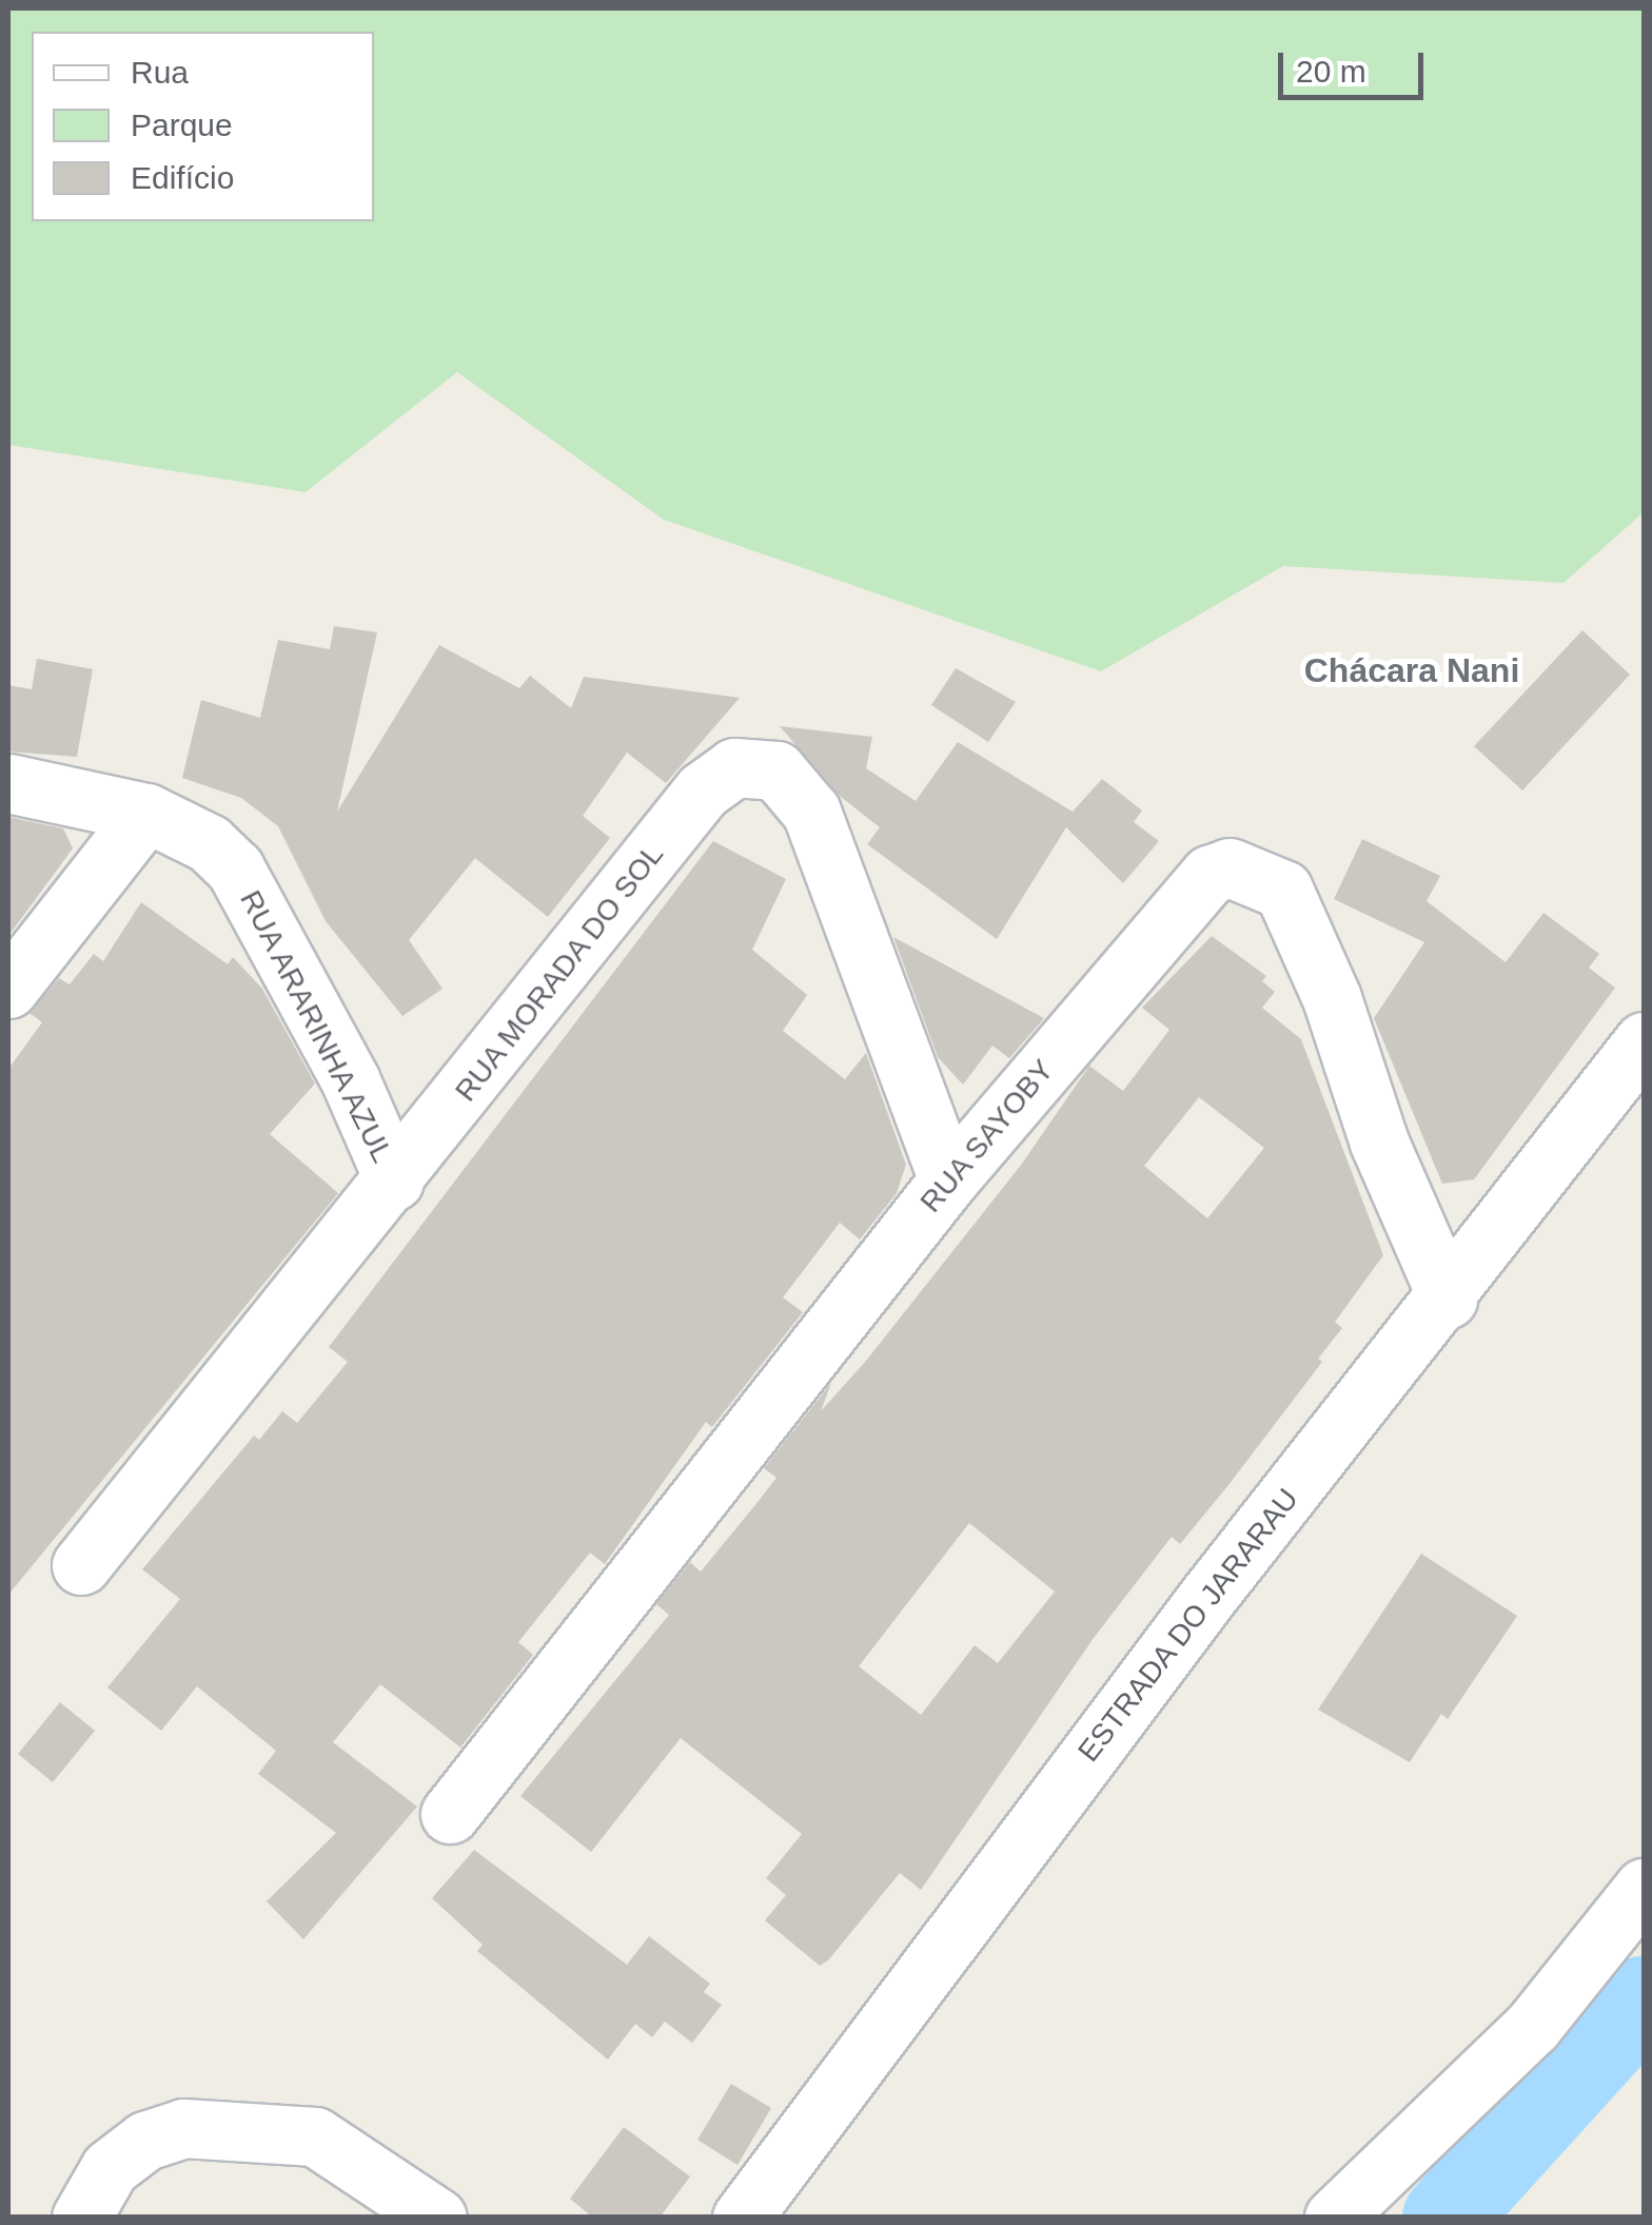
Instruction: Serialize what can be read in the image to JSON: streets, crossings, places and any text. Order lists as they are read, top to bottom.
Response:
{
  "streets": {
    "street": [
      "RUA MORADA DO SOL",
      "RUA ARARINHA AZUL",
      "RUA SAYOBY",
      "ESTRADA DO JARARAU"
    ]
  },
  "crossings": [
    ["RUA MORADA DO SOL", "RUA ARARINHA AZUL"],
    ["RUA MORADA DO SOL", "RUA SAYOBY"],
    ["RUA SAYOBY", "ESTRADA DO JARARAU"]
  ],
  "districts": ["Chácara Nani"],
  "legend": ["Rua", "Parque", "Edifício"],
  "scale_bar": "20 m"
}
